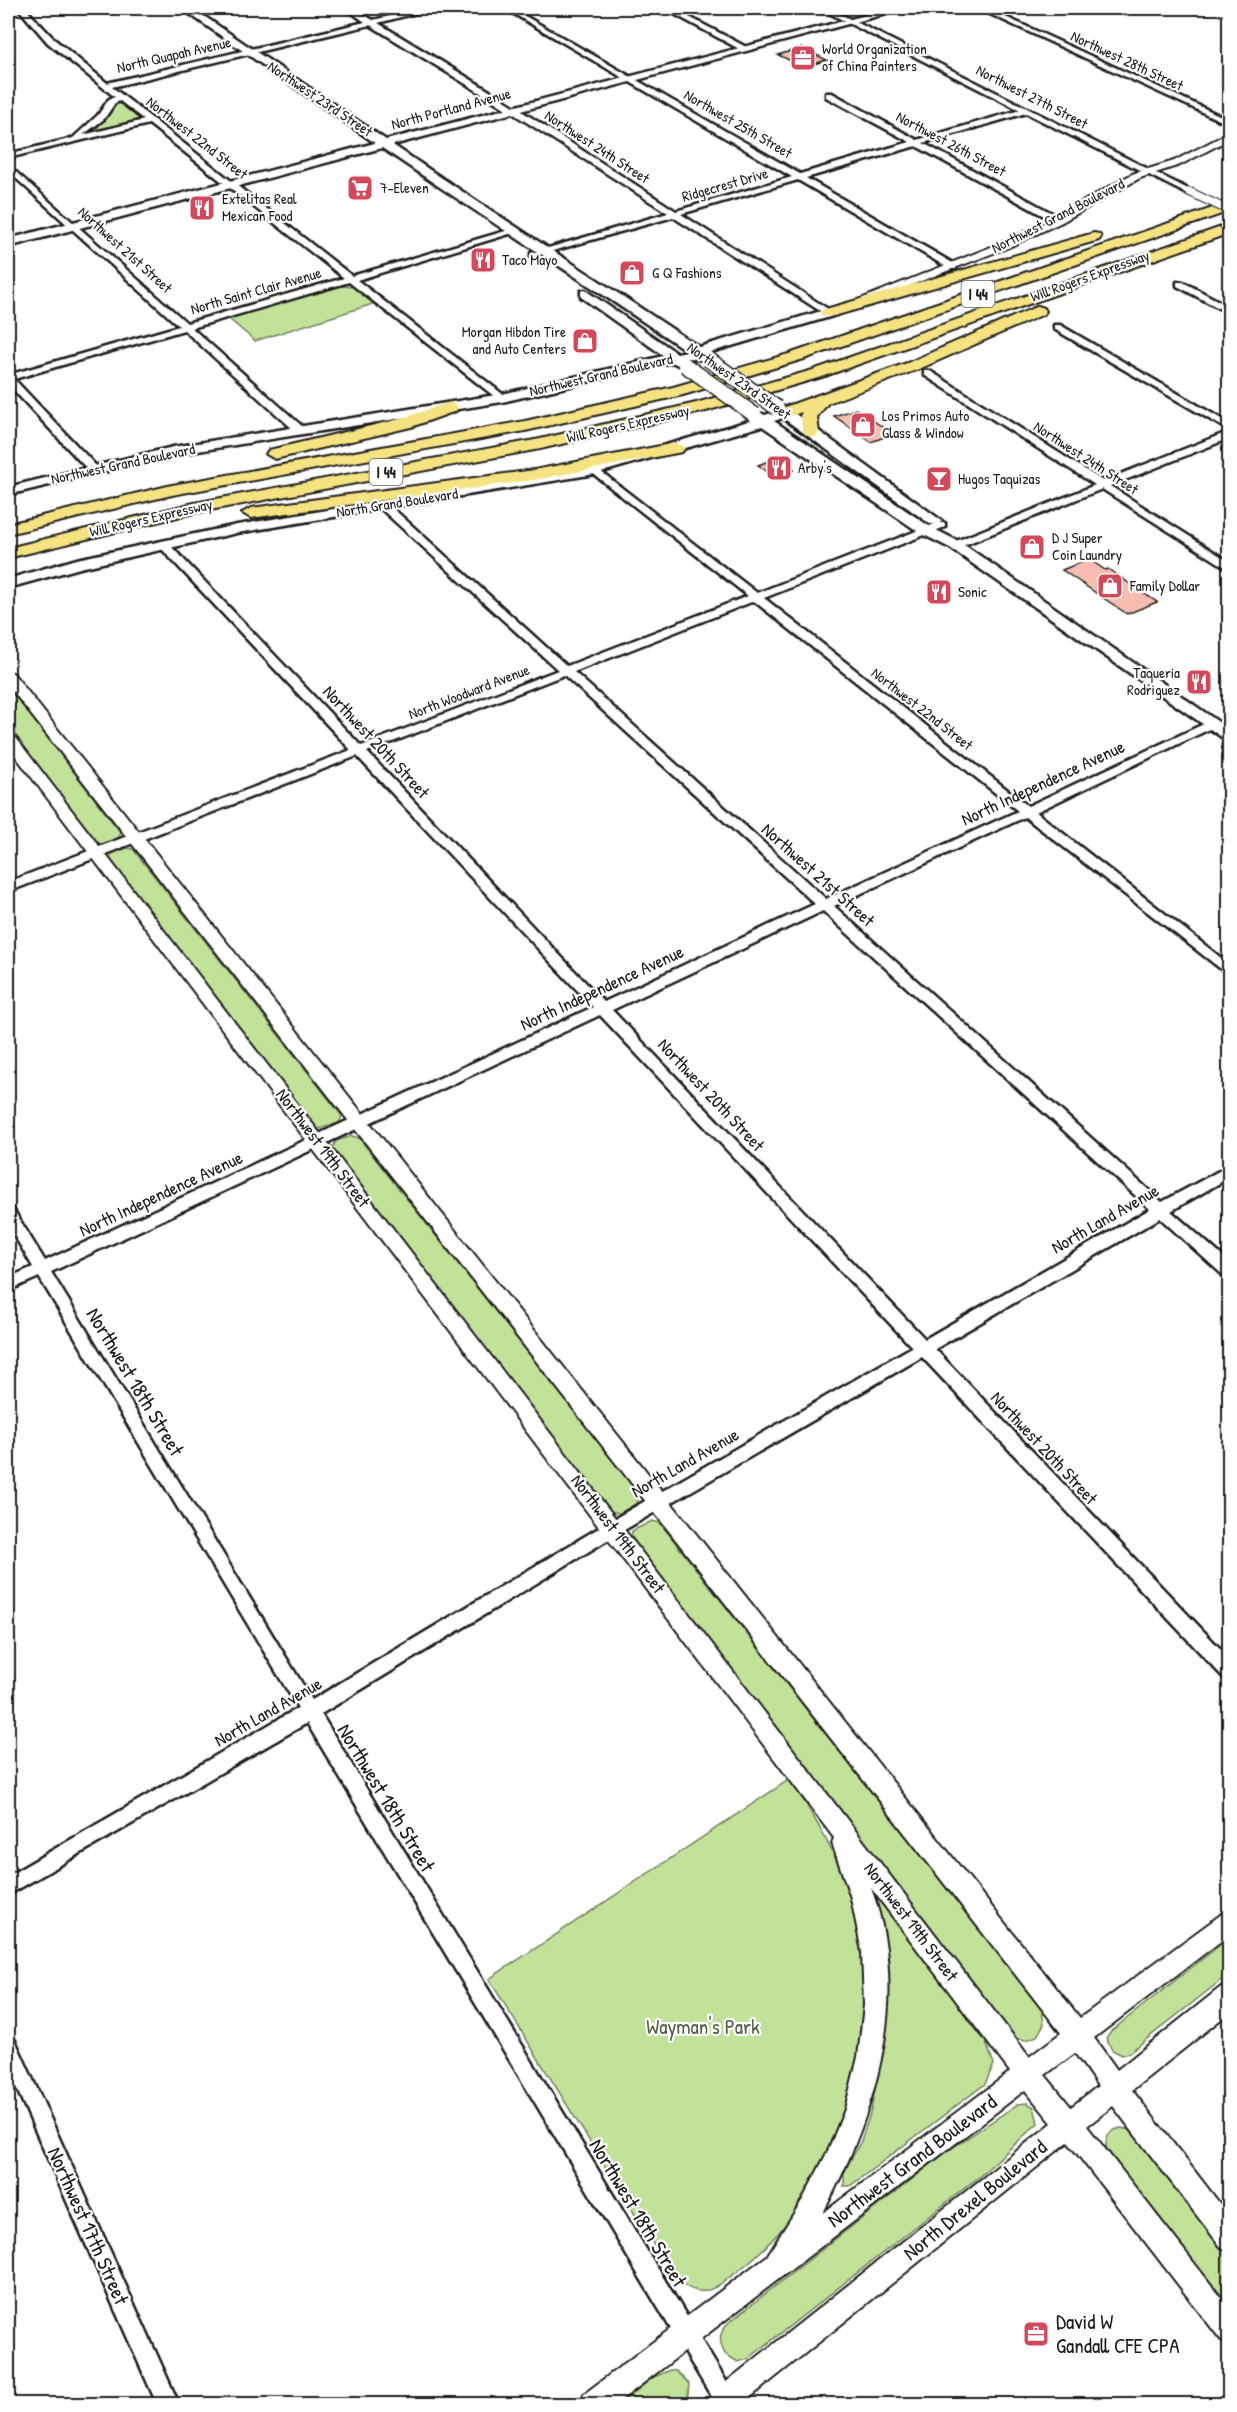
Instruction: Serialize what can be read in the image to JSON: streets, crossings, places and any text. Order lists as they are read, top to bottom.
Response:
{
  "streets": {
    "highway": ["Will Rogers Expressway", "I 44"],
    "main road": [
      "Northwest 23rd Street",
      "North Portland Avenue",
      "Northwest Grand Boulevard",
      "North Grand Boulevard"
    ],
    "street": [
      "North Quapah Avenue",
      "Northwest 28th Street",
      "Northwest 27th Street",
      "Northwest 25th Street",
      "Northwest 22nd Street",
      "Northwest 26th Street",
      "Northwest 24th Street",
      "Ridgecrest Drive",
      "Northwest 21st Street",
      "North Saint Clair Avenue",
      "North Woodward Avenue",
      "Northwest 20th Street",
      "North Independence Avenue",
      "Northwest 19th Street",
      "North Land Avenue",
      "Northwest 18th Street",
      "North Drexel Boulevard",
      "Northwest 17th Street"
    ]
  },
  "crossings": [
    ["North Quapah Avenue", "Northwest 23rd Street"],
    ["North Quapah Avenue", "Northwest 22nd Street"],
    ["North Quapah Avenue", "Northwest 24th Street"],
    ["Northwest 27th Street", "North Portland Avenue"],
    ["Northwest 27th Street", "Ridgecrest Drive"],
    ["Northwest 27th Street", "Northwest Grand Boulevard"],
    ["Northwest 23rd Street", "North Portland Avenue"],
    ["Northwest 23rd Street", "Ridgecrest Drive"],
    ["Northwest 23rd Street", "Northwest Grand Boulevard"],
    ["Northwest 23rd Street", "North Saint Clair Avenue"],
    ["Northwest 23rd Street", "North Grand Boulevard"],
    ["Northwest 23rd Street", "North Woodward Avenue"],
    ["Northwest 23rd Street", "North Independence Avenue"],
    ["North Portland Avenue", "Northwest 25th Street"],
    ["North Portland Avenue", "Northwest 22nd Street"],
    ["North Portland Avenue", "Northwest 24th Street"],
    ["North Portland Avenue", "Northwest 21st Street"],
    ["Northwest 25th Street", "Ridgecrest Drive"],
    ["Northwest 25th Street", "Northwest Grand Boulevard"],
    ["Northwest 22nd Street", "Northwest Grand Boulevard"],
    ["Northwest 22nd Street", "North Saint Clair Avenue"],
    ["Northwest 22nd Street", "North Grand Boulevard"],
    ["Northwest 22nd Street", "North Woodward Avenue"],
    ["Northwest 22nd Street", "North Independence Avenue"],
    ["Northwest 26th Street", "Ridgecrest Drive"],
    ["Northwest 26th Street", "Northwest Grand Boulevard"],
    ["Northwest 24th Street", "Ridgecrest Drive"],
    ["Northwest 24th Street", "Northwest Grand Boulevard"],
    ["Northwest Grand Boulevard", "Northwest 21st Street"],
    ["Northwest Grand Boulevard", "Northwest 19th Street"],
    ["Northwest Grand Boulevard", "Northwest 18th Street"],
    ["Northwest 21st Street", "North Saint Clair Avenue"],
    ["Northwest 21st Street", "North Grand Boulevard"],
    ["Northwest 21st Street", "North Woodward Avenue"],
    ["Northwest 21st Street", "North Independence Avenue"],
    ["Northwest 21st Street", "North Land Avenue"],
    ["North Grand Boulevard", "Northwest 20th Street"],
    ["North Woodward Avenue", "Northwest 20th Street"],
    ["North Woodward Avenue", "Northwest 19th Street"],
    ["Northwest 20th Street", "North Independence Avenue"],
    ["Northwest 20th Street", "North Land Avenue"],
    ["North Independence Avenue", "Northwest 19th Street"],
    ["North Independence Avenue", "Northwest 18th Street"],
    ["Northwest 19th Street", "North Land Avenue"],
    ["Northwest 19th Street", "North Drexel Boulevard"],
    ["North Land Avenue", "Northwest 18th Street"],
    ["Northwest 18th Street", "North Drexel Boulevard"]
  ],
  "parks": ["Wayman's Park"],
  "places": {
    "office": ["World Organization of China Painters", "David W Gandall CFE CPA"],
    "supermarket": ["7-Eleven"],
    "restaurant": [
      "Extelitas Real Mexican Food",
      "Taco Mayo",
      "Arby's",
      "Sonic",
      "Taqueria Rodriguez"
    ],
    "shop": [
      "G Q Fashions",
      "Morgan Hibdon Tire and Auto Centers",
      "Los Primos Auto Glass & Window",
      "D J Super Coin Laundry",
      "Family Dollar"
    ],
    "bar": ["Hugos Taquizas"]
  }
}
